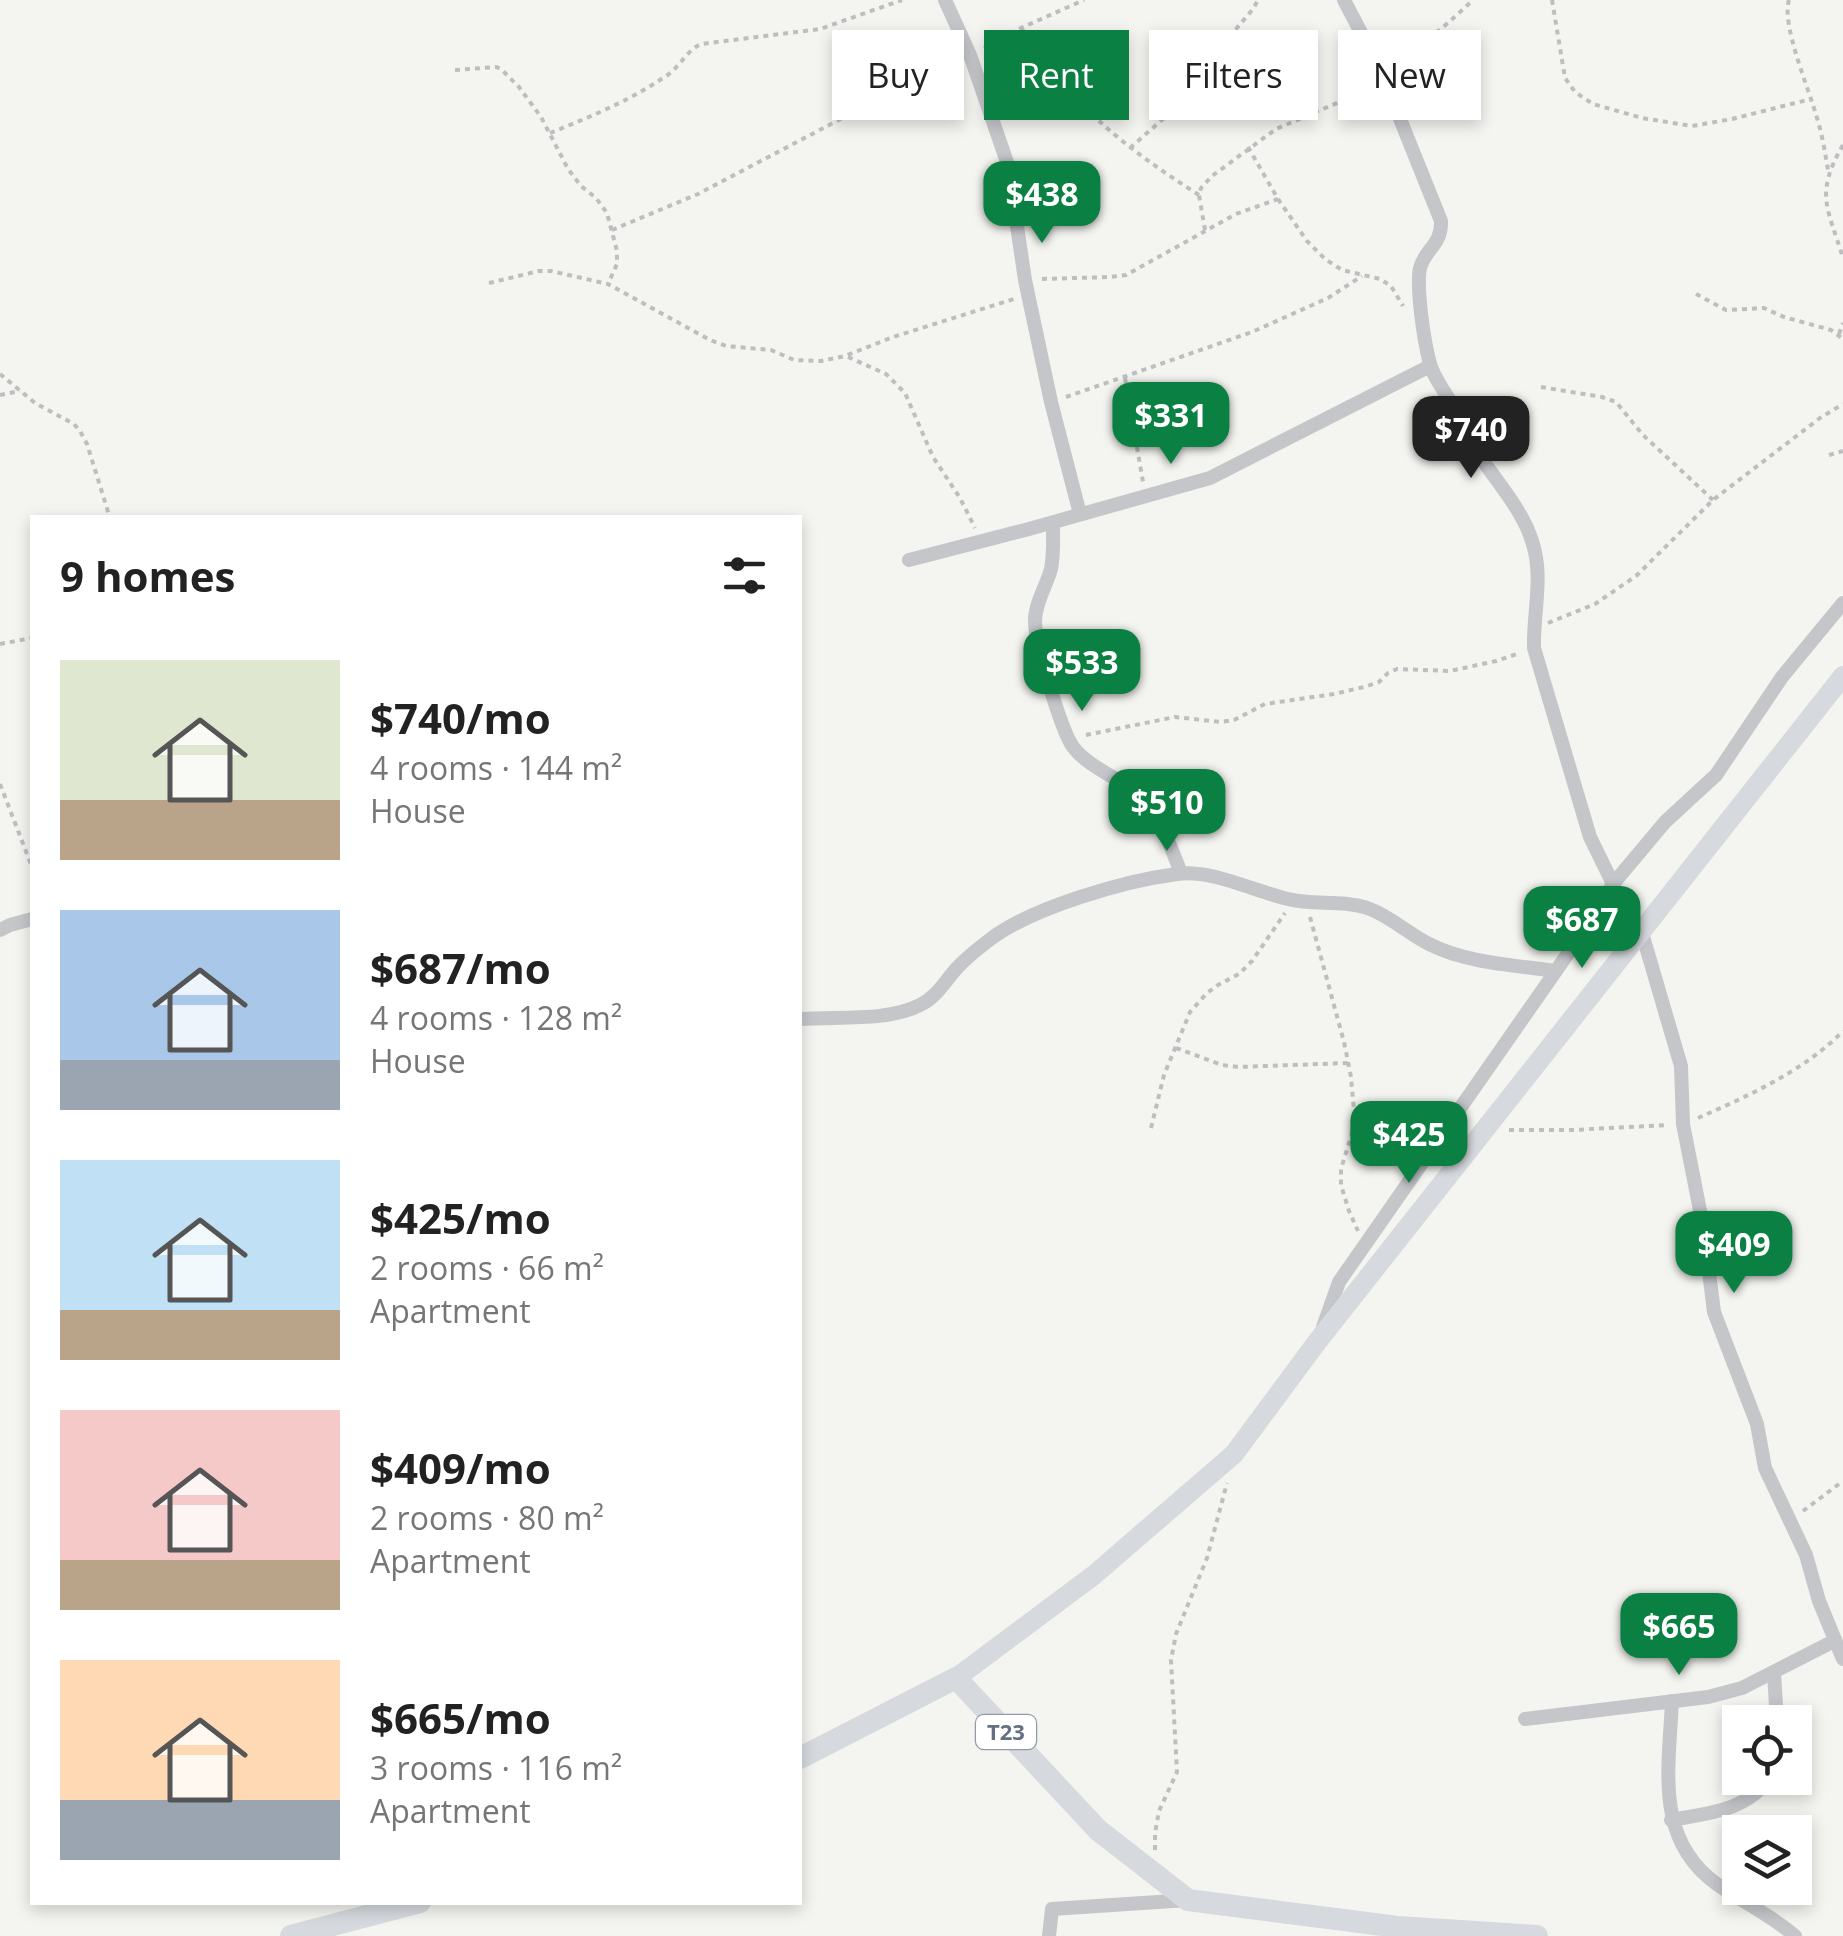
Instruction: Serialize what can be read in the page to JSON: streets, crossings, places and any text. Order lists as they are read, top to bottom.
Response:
{
  "streets": {
    "main road": ["T23"]
  },
  "page": {
    "chip": [
      "Buy",
      "Rent",
      "Filters",
      "New"
    ],
    "price": [
      "$438",
      "$331",
      "$740",
      "$533",
      "$510",
      "$687",
      "$425",
      "$409",
      "$665"
    ],
    "heading": "9 homes",
    "list": [
      {
        "name": "$740/mo",
        "note": "4 rooms · 144 m² · House"
      },
      {
        "name": "$687/mo",
        "note": "4 rooms · 128 m² · House"
      },
      {
        "name": "$425/mo",
        "note": "2 rooms · 66 m² · Apartment"
      },
      {
        "name": "$409/mo",
        "note": "2 rooms · 80 m² · Apartment"
      },
      {
        "name": "$665/mo",
        "note": "3 rooms · 116 m² · Apartment"
      }
    ]
  }
}
